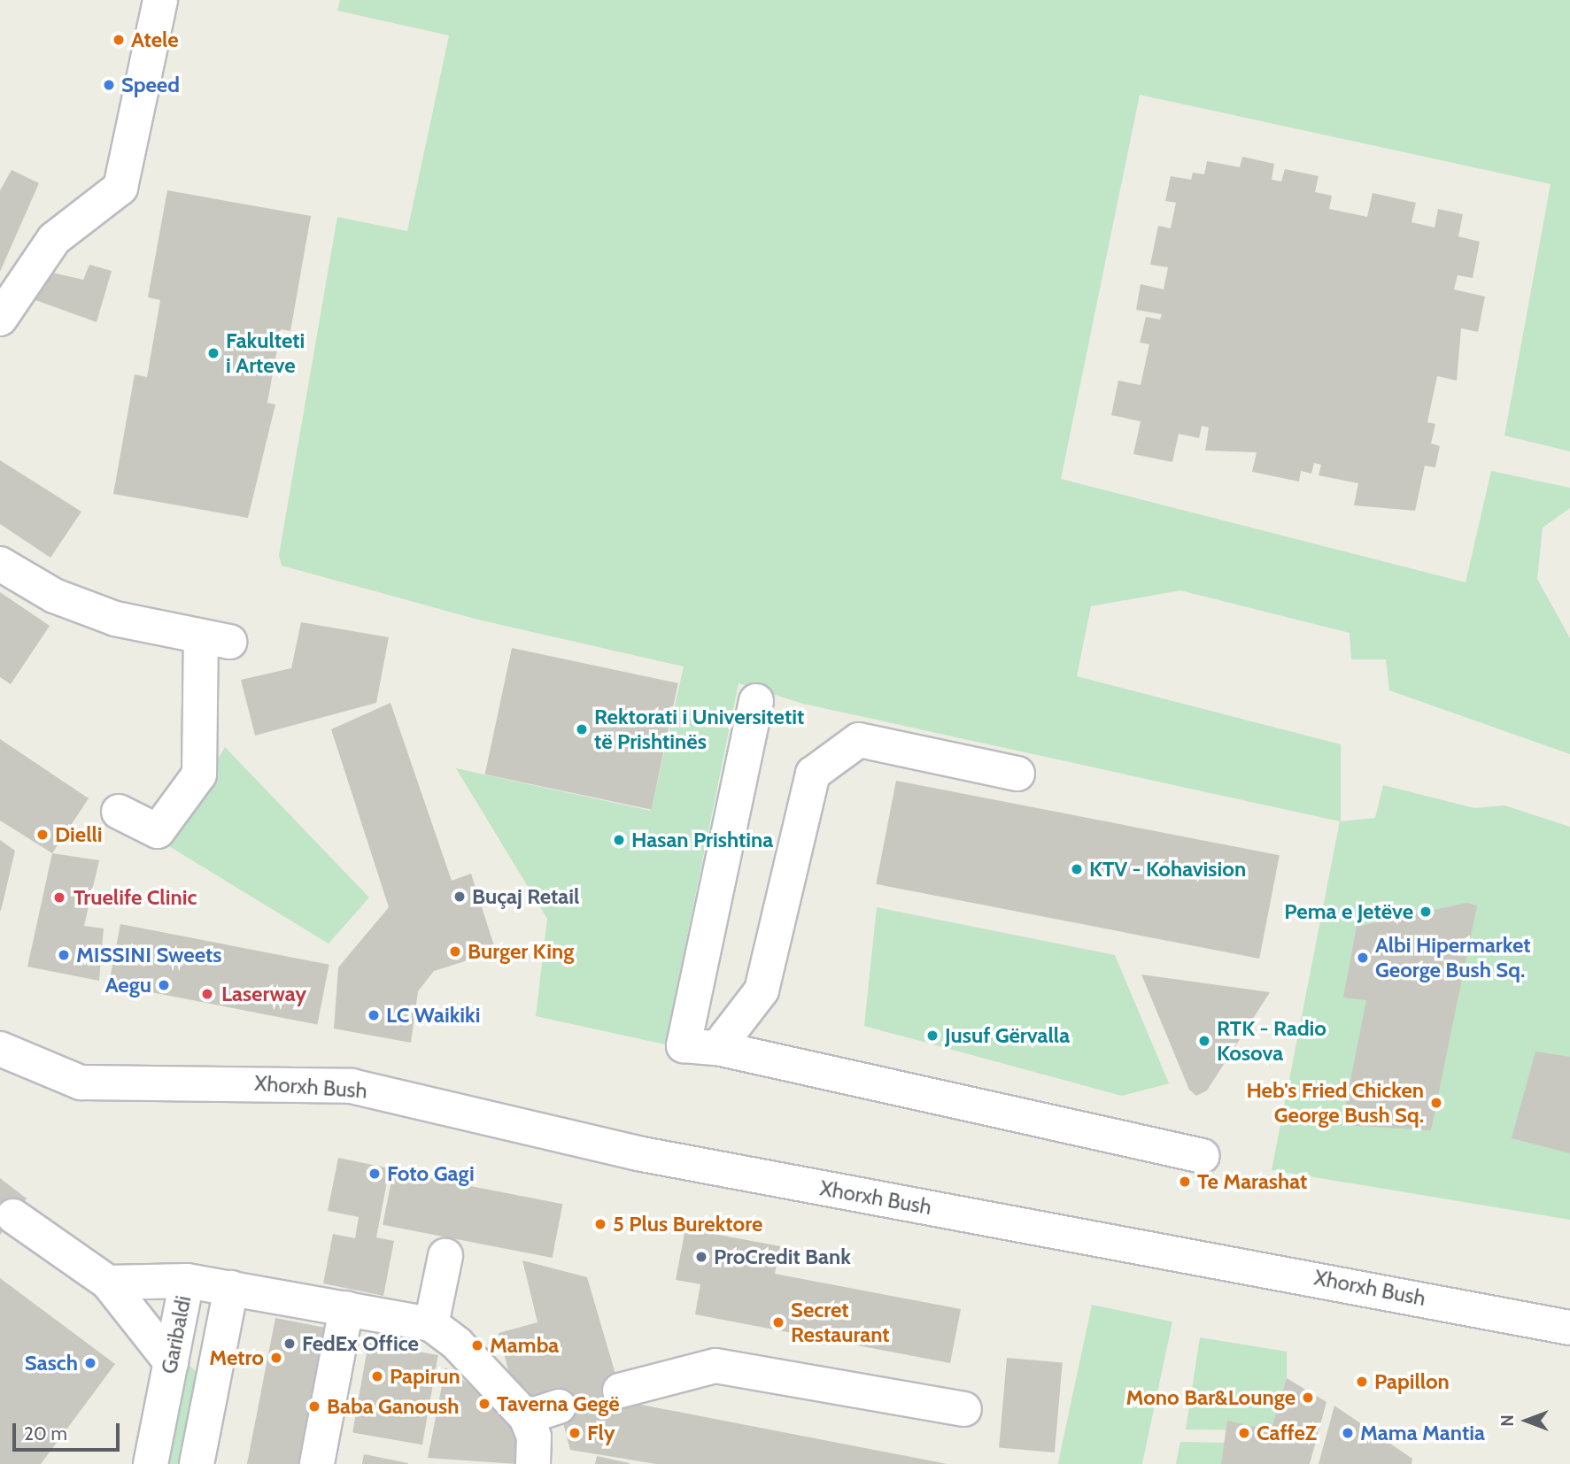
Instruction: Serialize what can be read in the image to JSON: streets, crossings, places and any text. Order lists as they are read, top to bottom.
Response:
{
  "streets": {
    "street": ["Xhorxh Bush", "Garibaldi"]
  },
  "places": [
    "Atele",
    "Speed",
    "Fakulteti i Arteve",
    "Rektorati i Universitetit të Prishtinës",
    "Dielli",
    "Hasan Prishtina",
    "KTV - Kohavision",
    "Buçaj Retail",
    "Truelife Clinic",
    "Pema e Jetëve",
    "Burger King",
    "MISSINI Sweets",
    "Albi Hipermarket George Bush Sq.",
    "Aegu",
    "Laserway",
    "LC Waikiki",
    "Jusuf Gërvalla",
    "RTK - Radio Kosova",
    "Heb's Fried Chicken George Bush Sq.",
    "Foto Gagi",
    "Te Marashat",
    "5 Plus Burektore",
    "ProCredit Bank",
    "Secret Restaurant",
    "FedEx Office",
    "Mamba",
    "Metro",
    "Sasch",
    "Papirun",
    "Papillon",
    "Mono Bar&Lounge",
    "Taverna Gegë",
    "Baba Ganoush",
    "Fly",
    "CaffeZ",
    "Mama Mantia"
  ],
  "scale_bar": "20 m",
  "north": "left"
}
